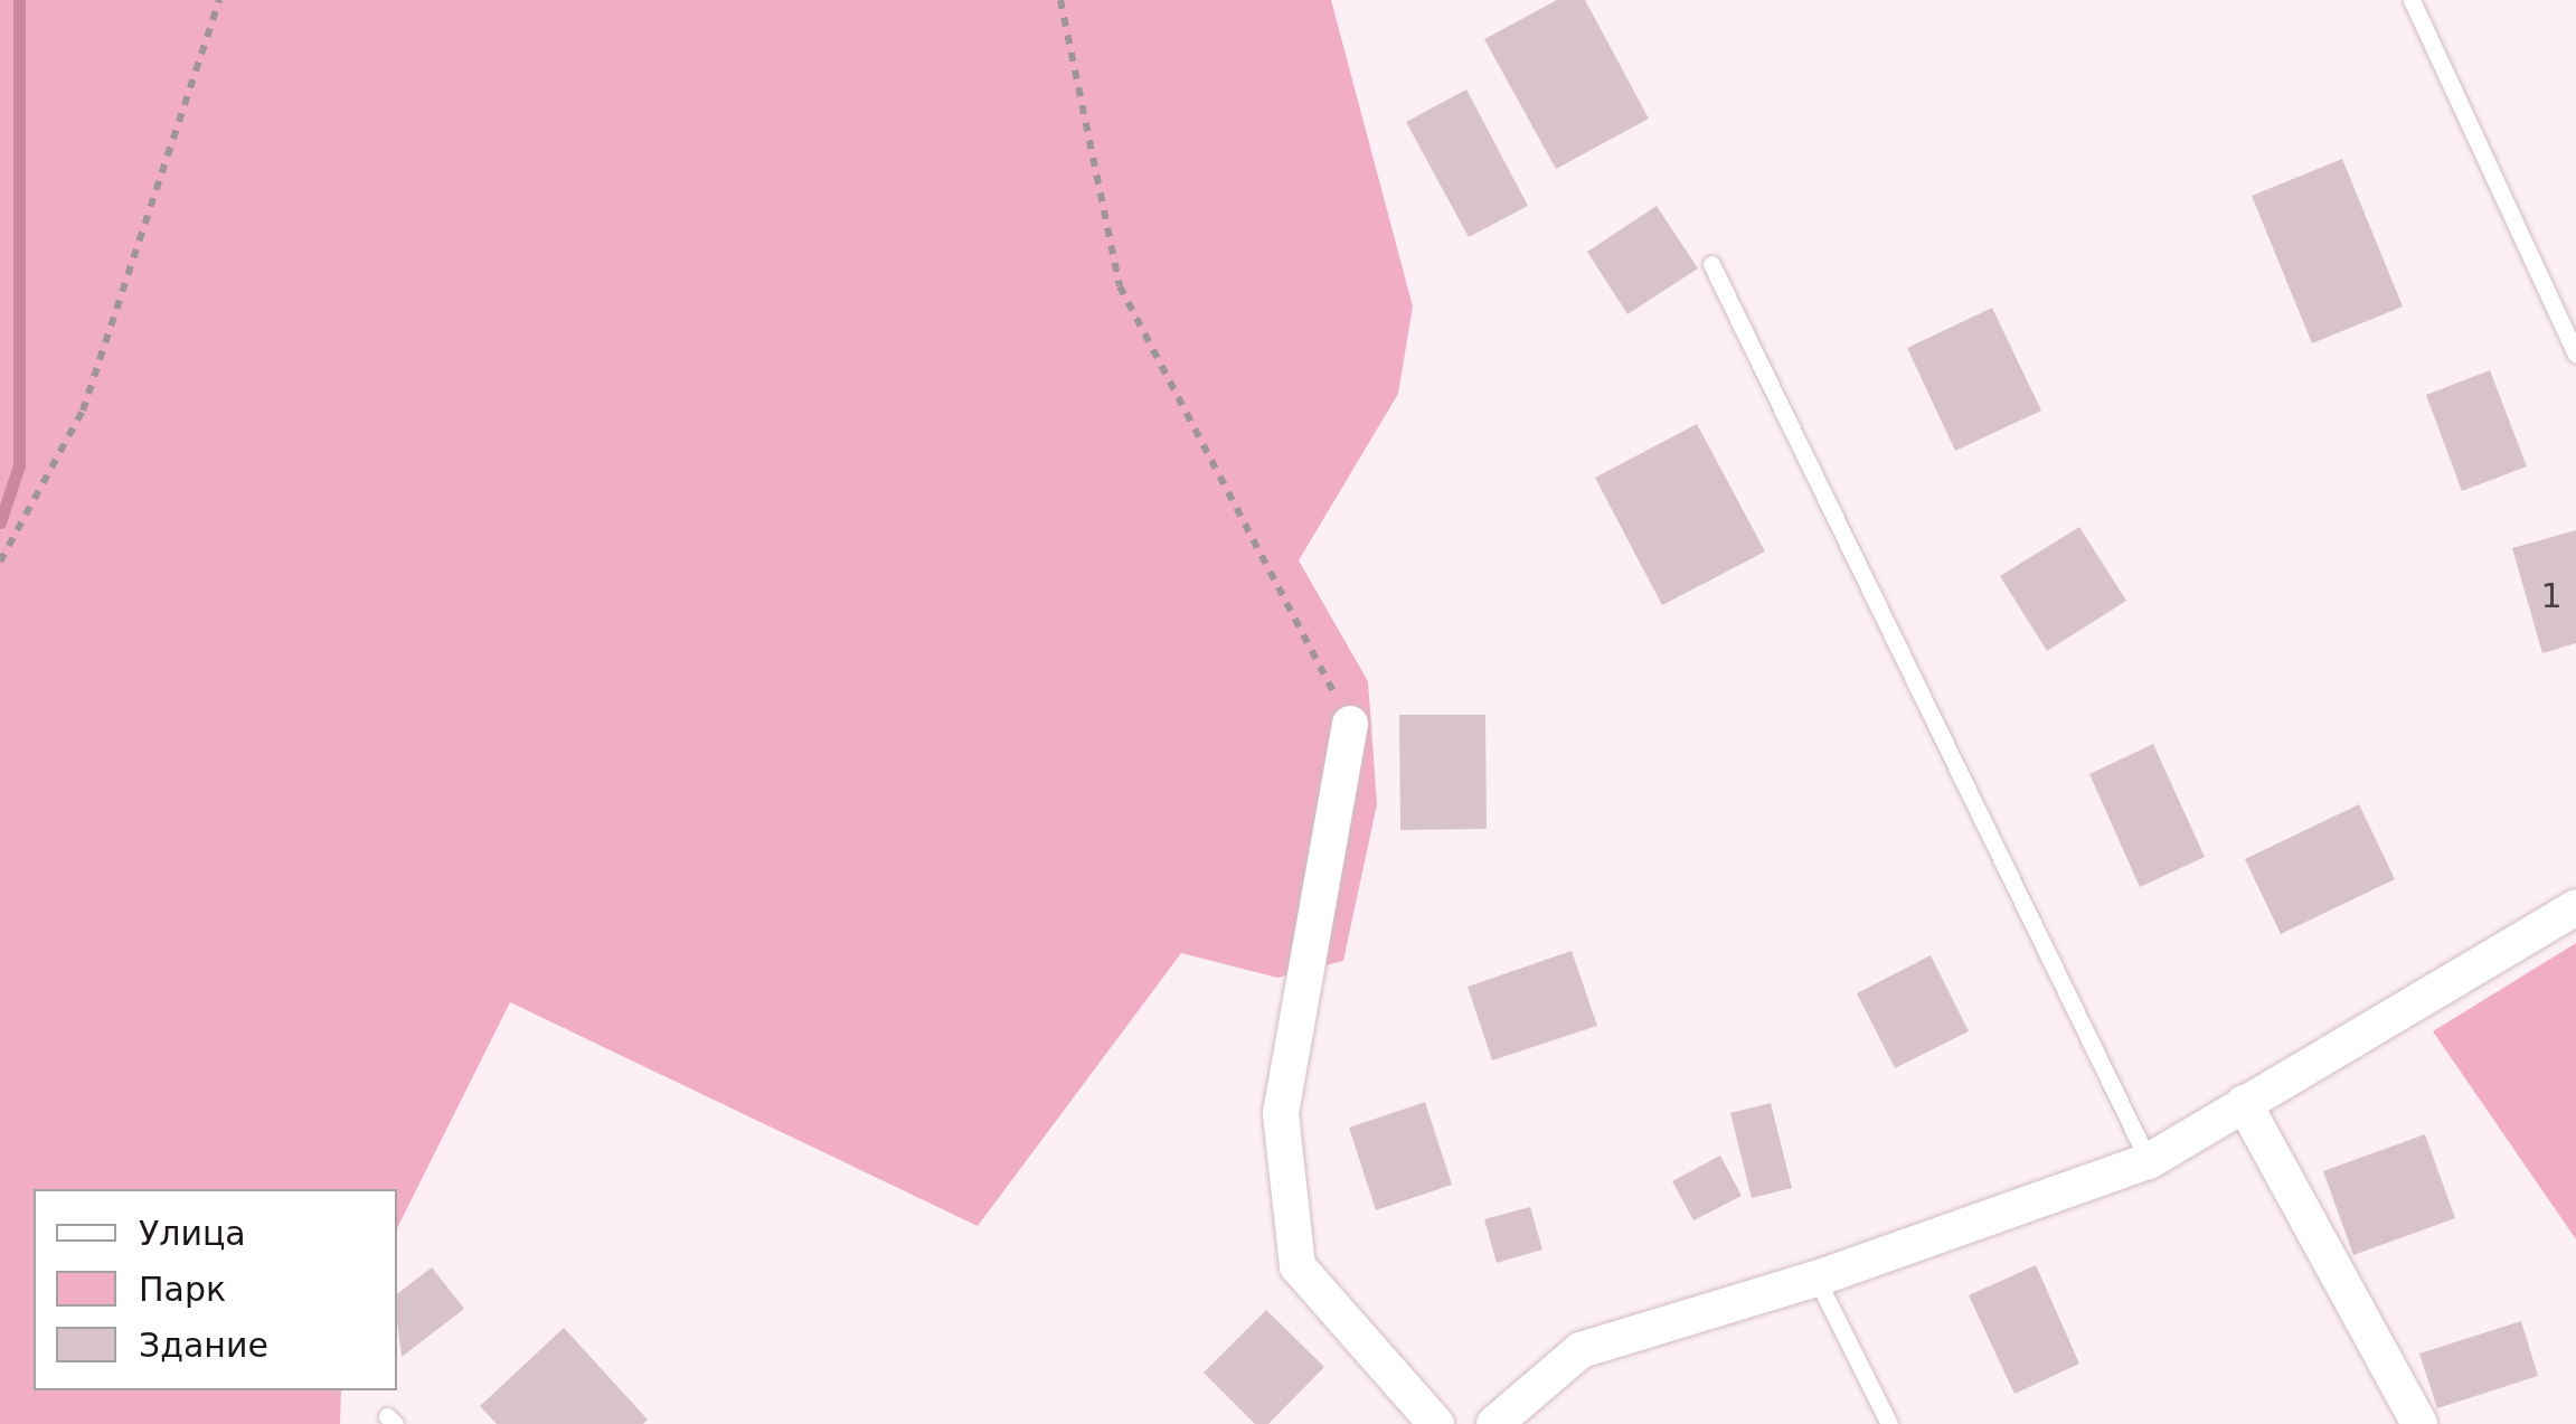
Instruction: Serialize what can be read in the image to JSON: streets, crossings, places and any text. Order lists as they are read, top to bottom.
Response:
{
  "house_numbers": ["1"],
  "legend": ["Улица", "Парк", "Здание"]
}
